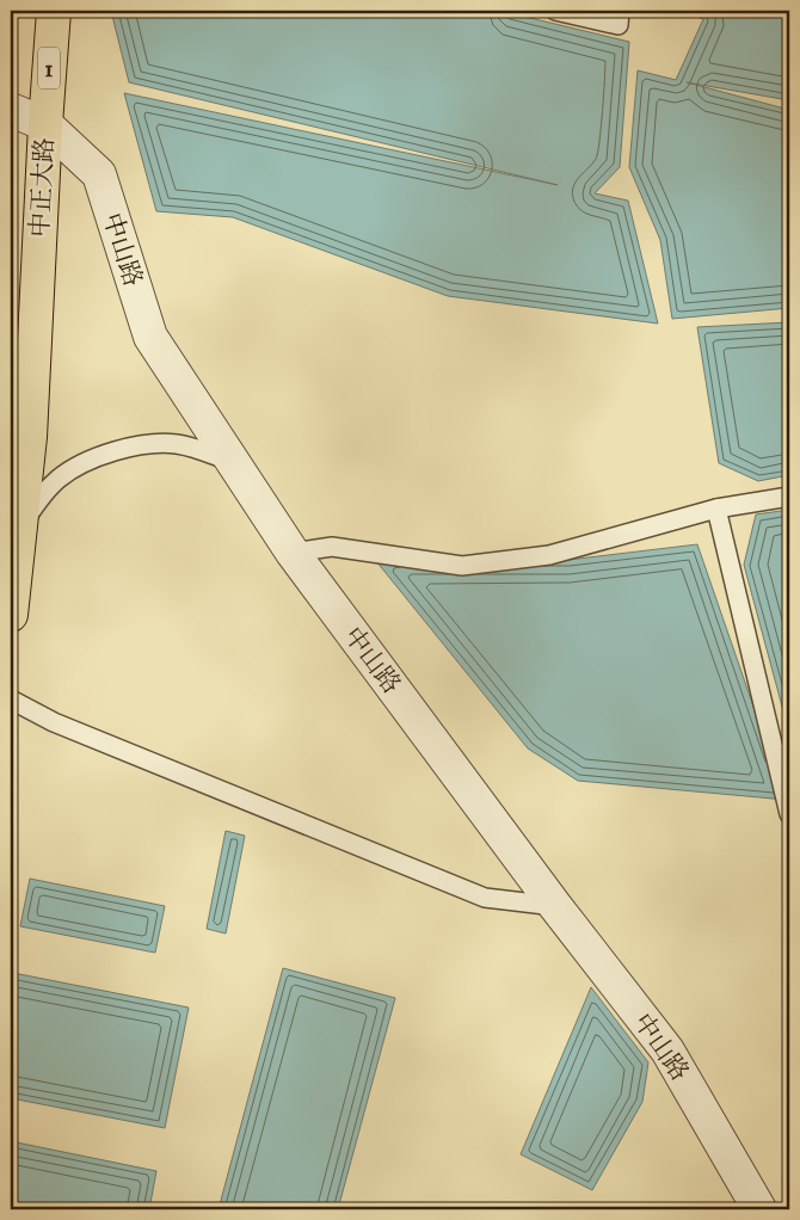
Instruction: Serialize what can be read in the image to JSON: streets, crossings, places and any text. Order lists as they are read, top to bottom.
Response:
{
  "streets": {
    "main road": ["1", "中正大路"],
    "street": ["中山路"]
  },
  "crossings": [
    ["中正大路", "中山路"]
  ]
}
